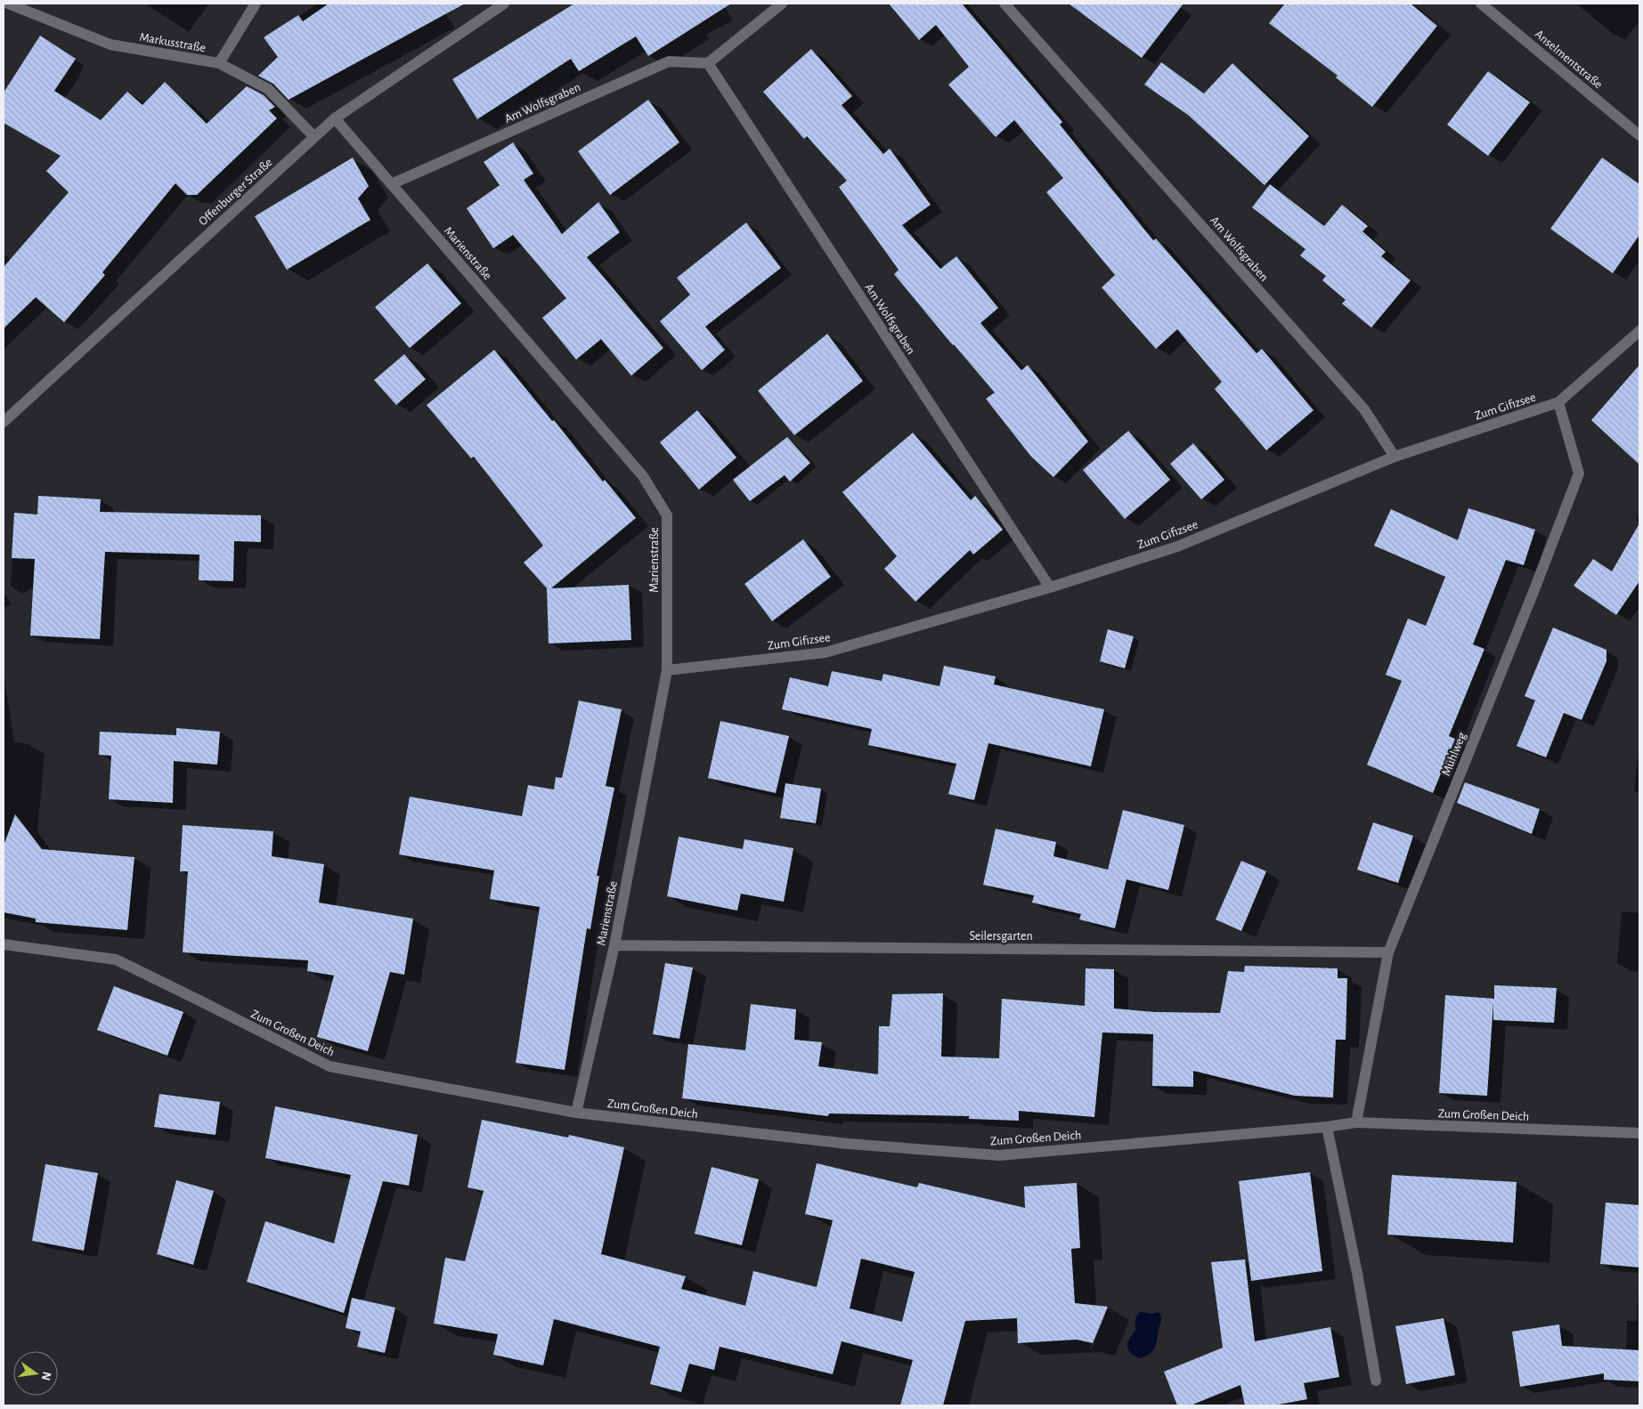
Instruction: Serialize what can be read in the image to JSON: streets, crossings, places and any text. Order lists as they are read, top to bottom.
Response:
{
  "streets": {
    "street": [
      "Markusstraße",
      "Anselmentstraße",
      "Am Wolfsgraben",
      "Offenburger Straße",
      "Marienstraße",
      "Zum Gifizsee",
      "Mühlweg",
      "Seilersgarten",
      "Zum Großen Deich"
    ]
  },
  "crossings": [
    ["Markusstraße", "Offenburger Straße"],
    ["Am Wolfsgraben", "Marienstraße"],
    ["Am Wolfsgraben", "Zum Gifizsee"],
    ["Offenburger Straße", "Marienstraße"],
    ["Marienstraße", "Zum Gifizsee"],
    ["Marienstraße", "Seilersgarten"],
    ["Marienstraße", "Zum Großen Deich"],
    ["Zum Gifizsee", "Mühlweg"],
    ["Mühlweg", "Seilersgarten"],
    ["Mühlweg", "Zum Großen Deich"]
  ],
  "north": "right"
}
